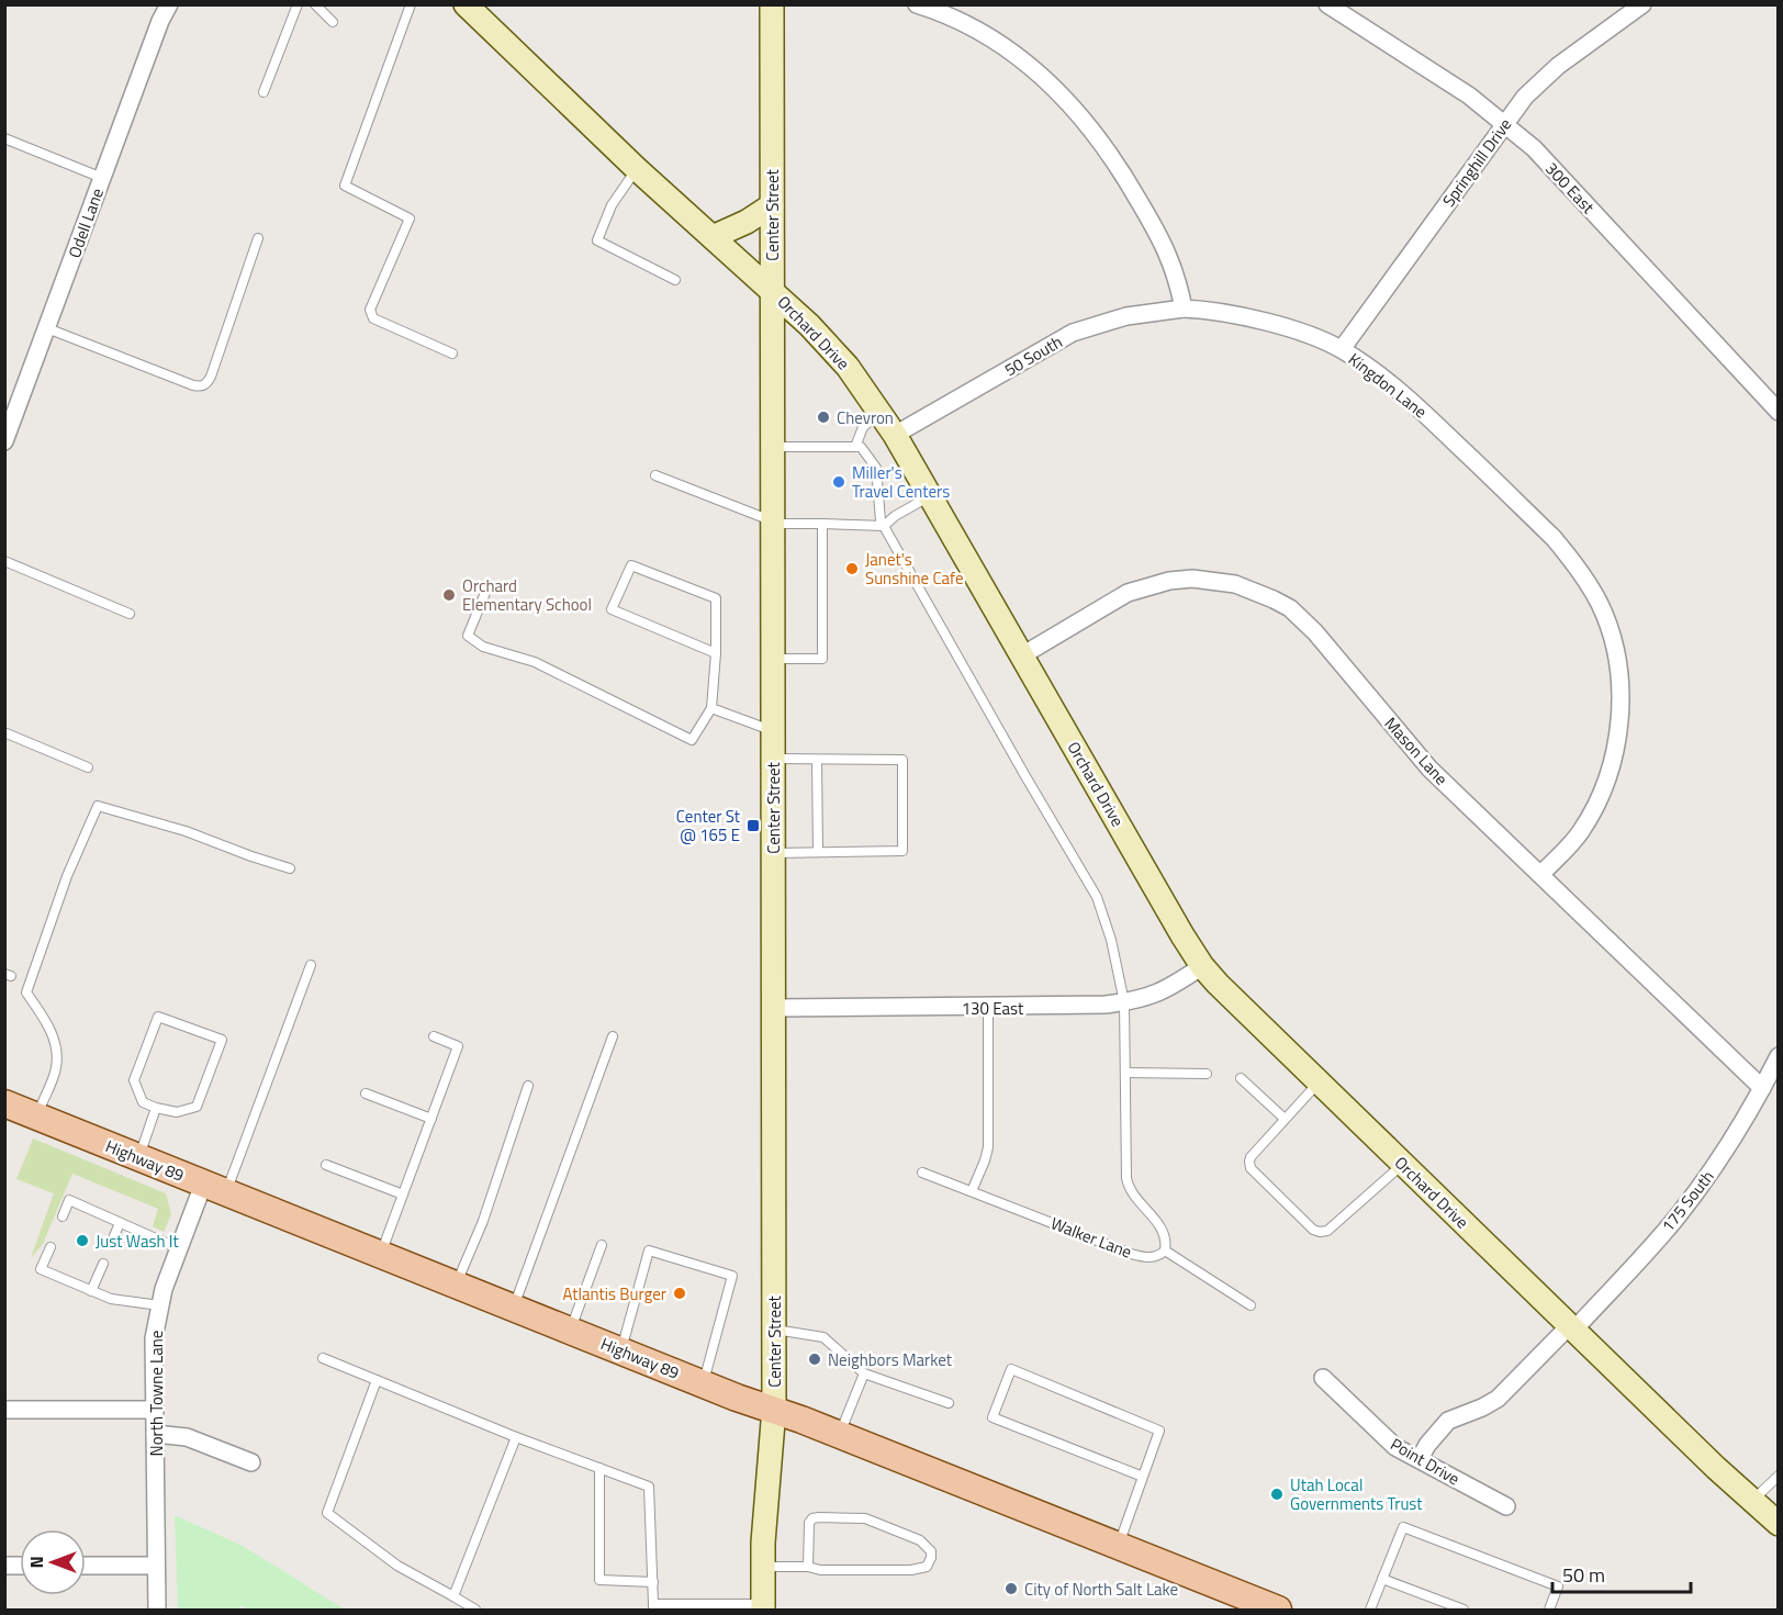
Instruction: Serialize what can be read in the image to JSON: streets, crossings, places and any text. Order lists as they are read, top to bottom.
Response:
{
  "streets": {
    "main road": ["Center Street", "Orchard Drive", "Highway 89"],
    "street": [
      "Springhill Drive",
      "300 East",
      "Odell Lane",
      "50 South",
      "Kingdon Lane",
      "Mason Lane",
      "130 East",
      "175 South",
      "North Towne Lane",
      "Point Drive"
    ],
    "lane": ["Walker Lane"]
  },
  "crossings": [
    ["Springhill Drive", "300 East"],
    ["Springhill Drive", "Kingdon Lane"],
    ["Center Street", "Orchard Drive"],
    ["Center Street", "130 East"],
    ["Center Street", "Highway 89"],
    ["Orchard Drive", "50 South"],
    ["Orchard Drive", "Mason Lane"],
    ["Orchard Drive", "130 East"],
    ["Orchard Drive", "175 South"],
    ["50 South", "Kingdon Lane"],
    ["Kingdon Lane", "Mason Lane"],
    ["Mason Lane", "175 South"],
    ["Highway 89", "North Towne Lane"],
    ["175 South", "Point Drive"]
  ],
  "places": {
    "other": [
      "Chevron",
      "Miller's Travel Centers",
      "Janet's Sunshine Cafe",
      "Orchard Elementary School",
      "Just Wash It",
      "Atlantis Burger",
      "Neighbors Market",
      "Utah Local Governments Trust",
      "City of North Salt Lake"
    ],
    "transit": ["Center St @ 165 E"]
  },
  "scale_bar": "50 m",
  "north": "left"
}
